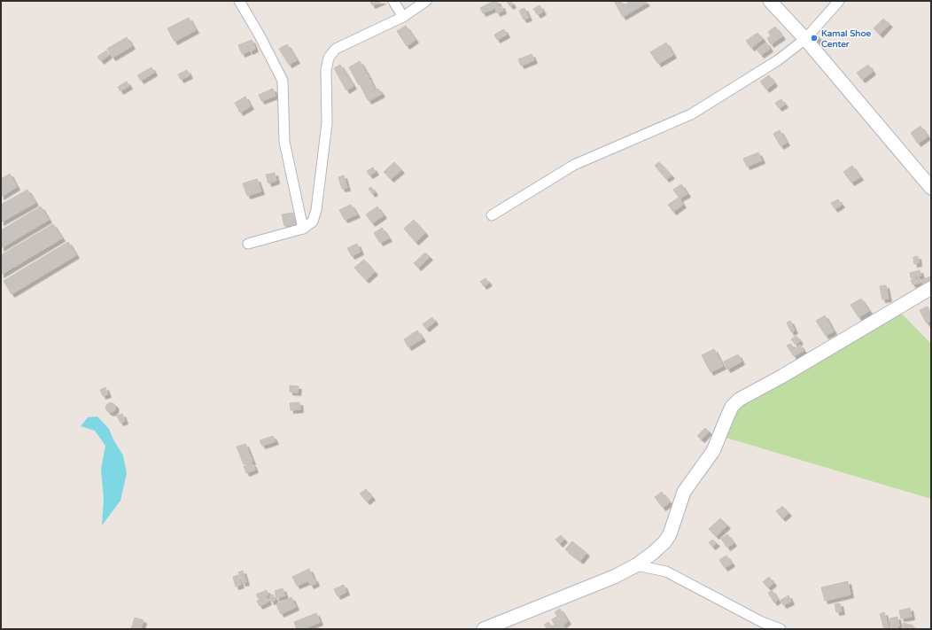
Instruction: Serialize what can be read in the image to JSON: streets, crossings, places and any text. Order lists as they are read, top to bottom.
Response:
{
  "places": ["Kamal Shoe Center"]
}
